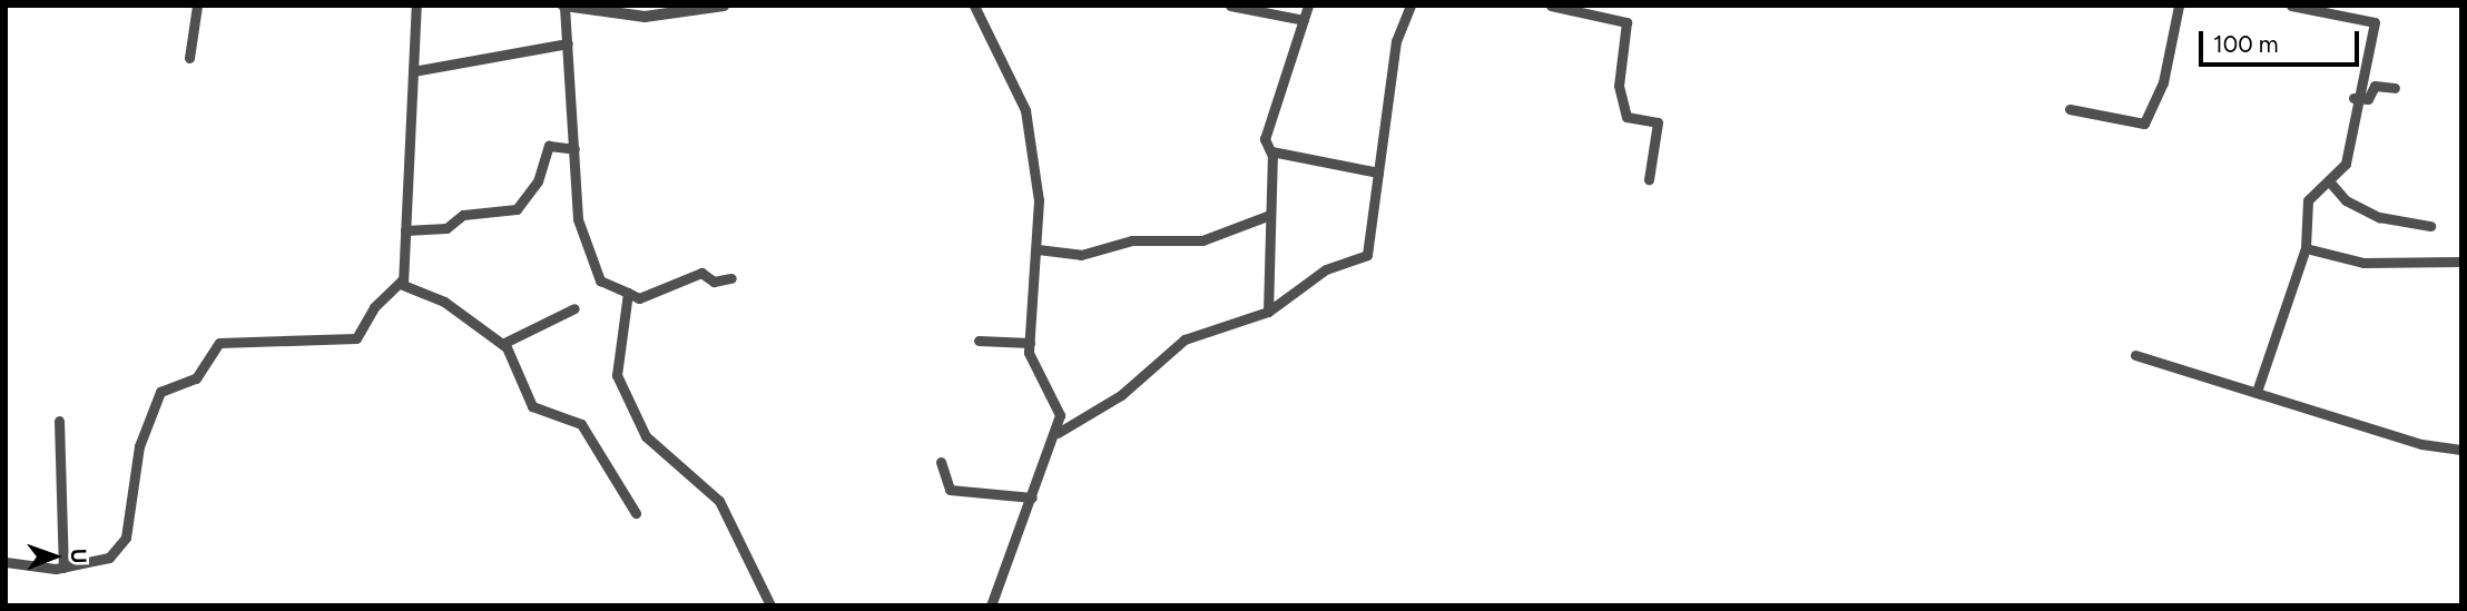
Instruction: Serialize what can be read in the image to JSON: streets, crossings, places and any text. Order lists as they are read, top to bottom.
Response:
{
  "scale_bar": "100 m",
  "north": "right"
}
